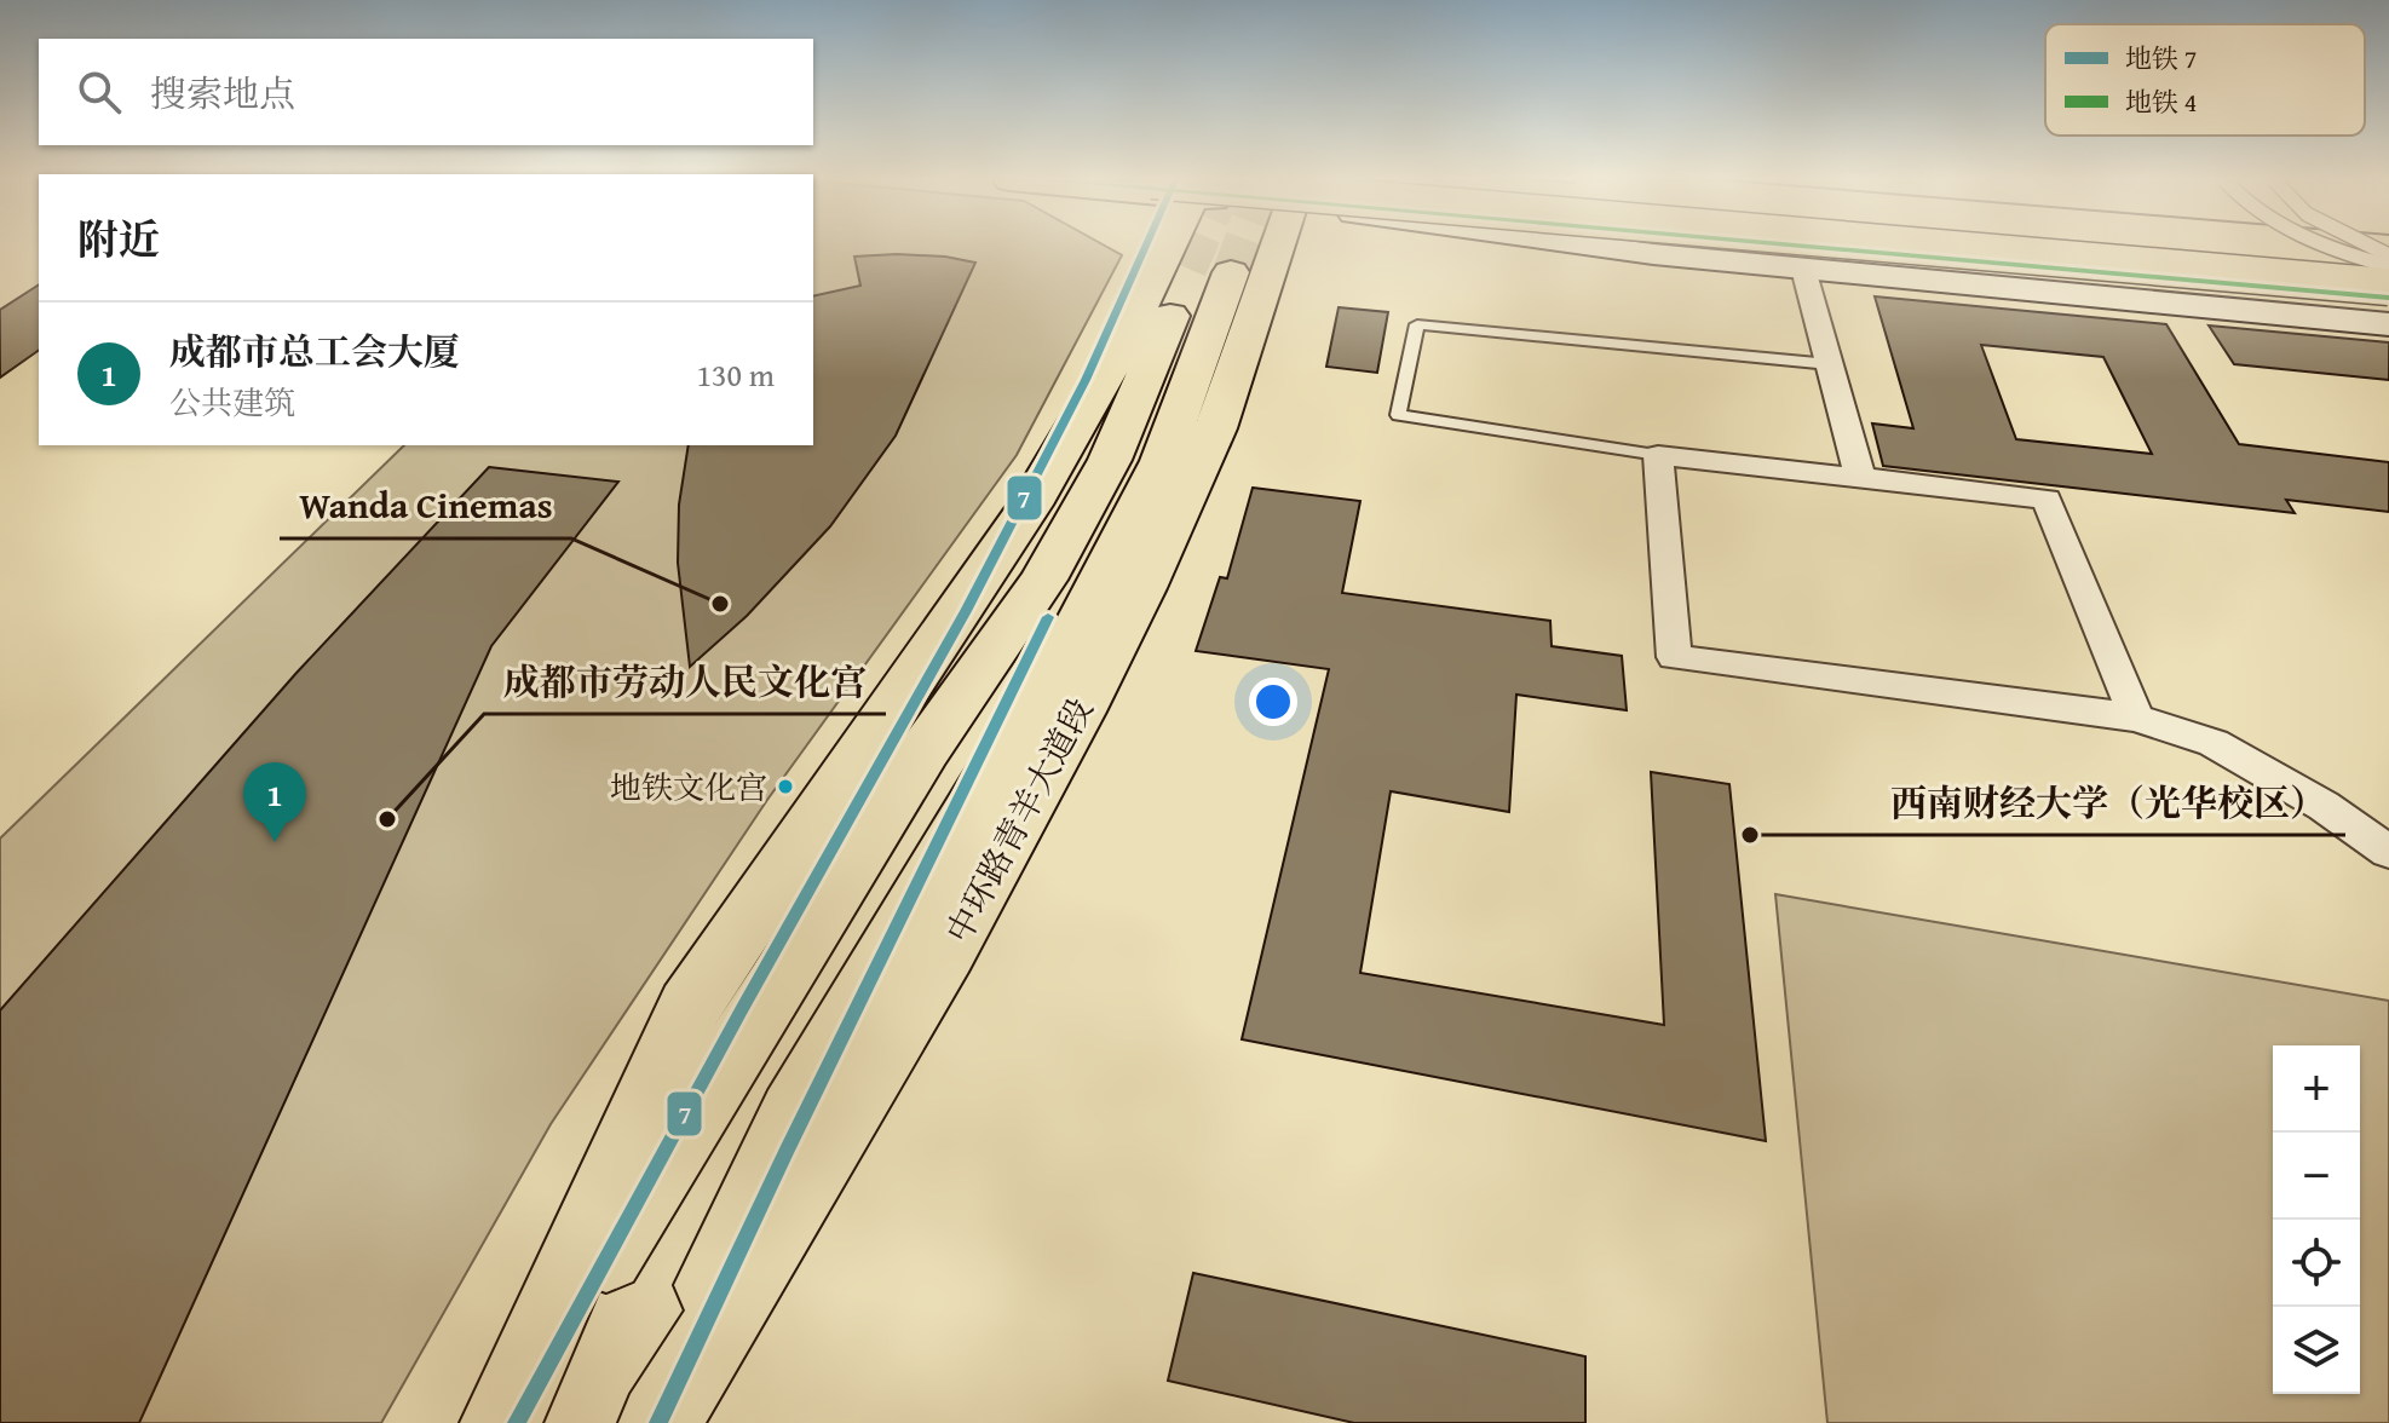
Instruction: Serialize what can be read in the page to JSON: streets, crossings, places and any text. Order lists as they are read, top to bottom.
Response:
{
  "streets": {
    "main road": ["中环路青羊大道段"]
  },
  "places": [
    "Wanda Cinemas",
    "地铁文化宫",
    "成都市劳动人民文化宫",
    "西南财经大学（光华校区）"
  ],
  "lines": ["metro line 7", "metro line 4"],
  "legend": ["地铁 7", "地铁 4"],
  "page": {
    "search": "搜索地点",
    "heading": "附近",
    "list": [
      {
        "mark": "1",
        "name": "成都市总工会大厦",
        "note": "公共建筑",
        "value": "130 m"
      }
    ],
    "pins": "1",
    "map_buttons": ["+", "−"]
  }
}
